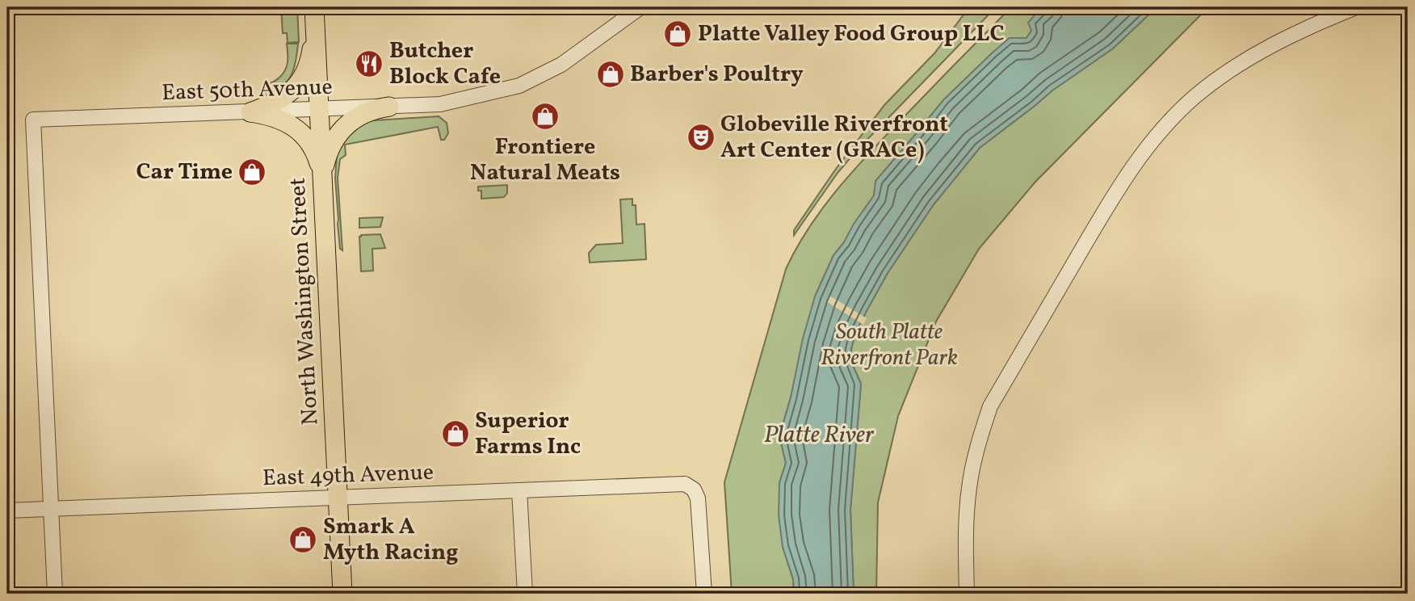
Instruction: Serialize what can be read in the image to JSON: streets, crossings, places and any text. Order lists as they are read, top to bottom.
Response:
{
  "streets": {
    "main road": ["North Washington Street"],
    "street": ["East 50th Avenue", "East 49th Avenue"]
  },
  "crossings": [
    ["East 50th Avenue", "North Washington Street"],
    ["East 50th Avenue", "East 49th Avenue"],
    ["North Washington Street", "East 49th Avenue"]
  ],
  "water": ["Platte River"],
  "parks": ["South Platte Riverfront Park"],
  "places": {
    "shop": [
      "Platte Valley Food Group LLC",
      "Barber's Poultry",
      "Frontiere Natural Meats",
      "Car Time",
      "Superior Farms Inc",
      "Smark A Myth Racing"
    ],
    "restaurant": ["Butcher Block Cafe"],
    "theatre": ["Globeville Riverfront Art Center (GRACe)"]
  }
}
